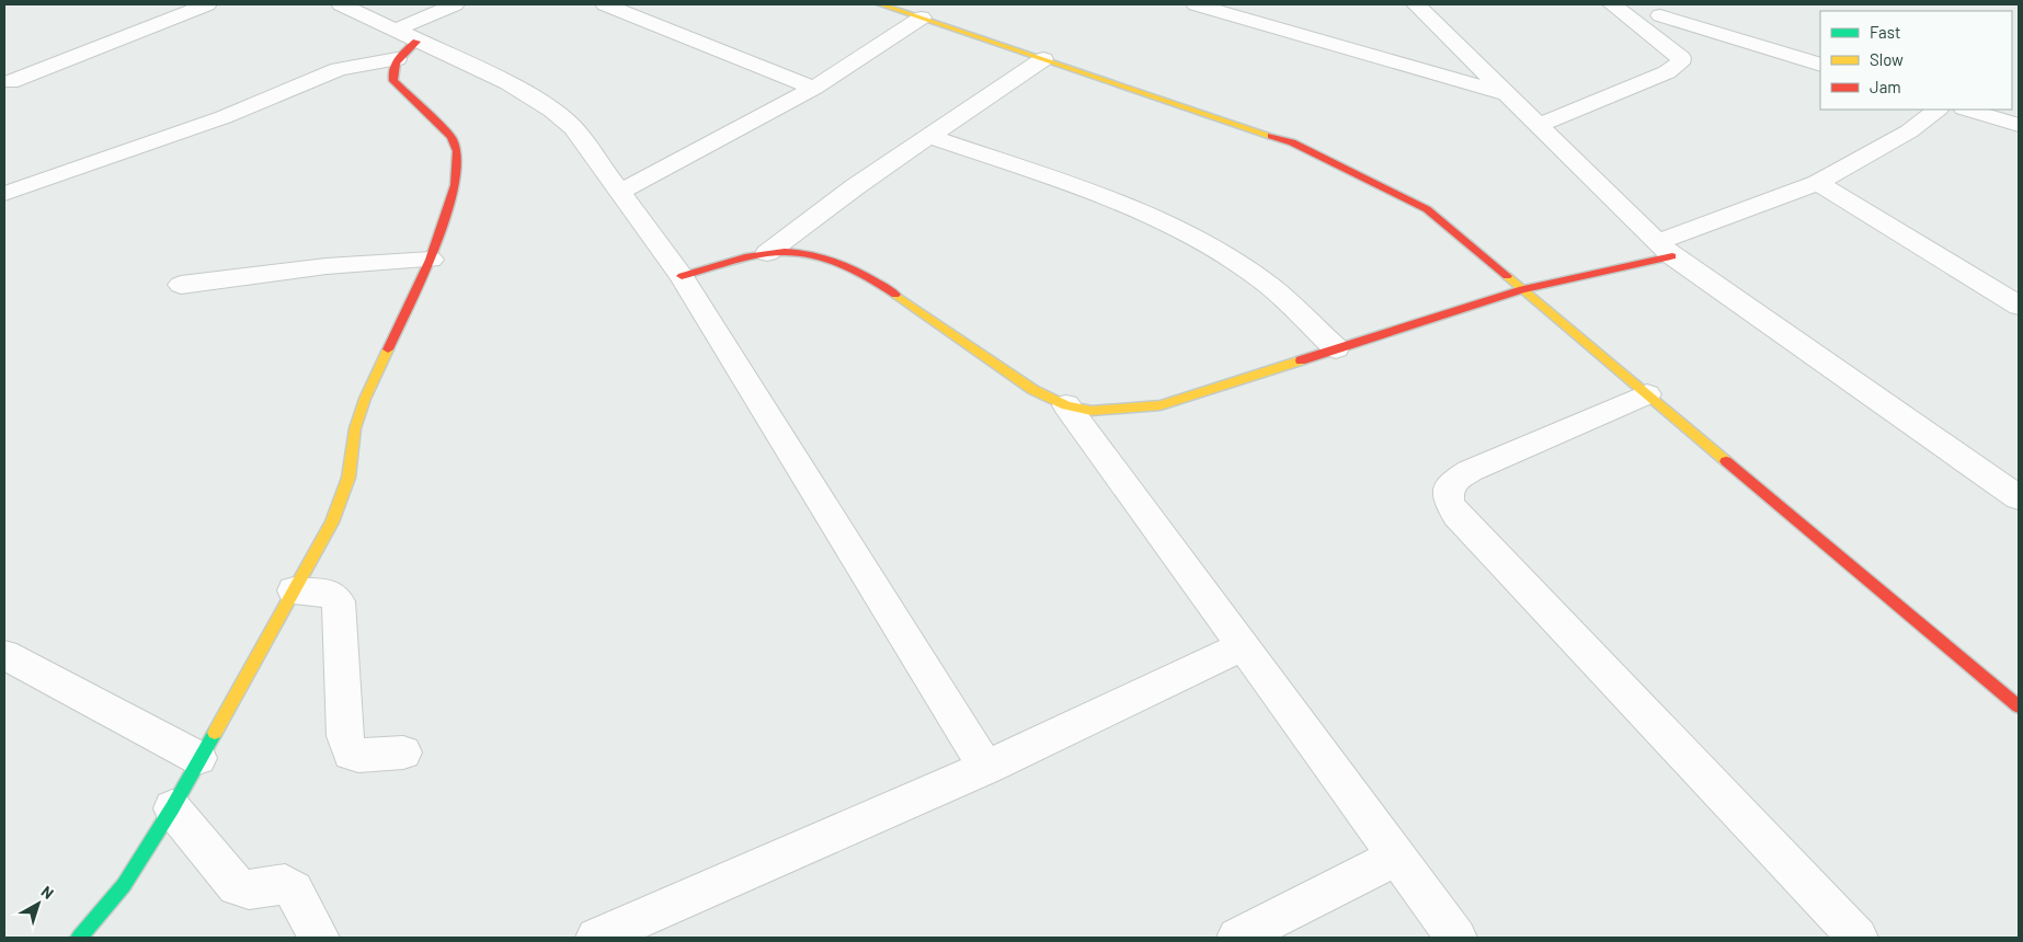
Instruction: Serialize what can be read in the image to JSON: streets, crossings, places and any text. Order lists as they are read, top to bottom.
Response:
{
  "legend": ["Fast", "Slow", "Jam"],
  "north": "top right"
}
